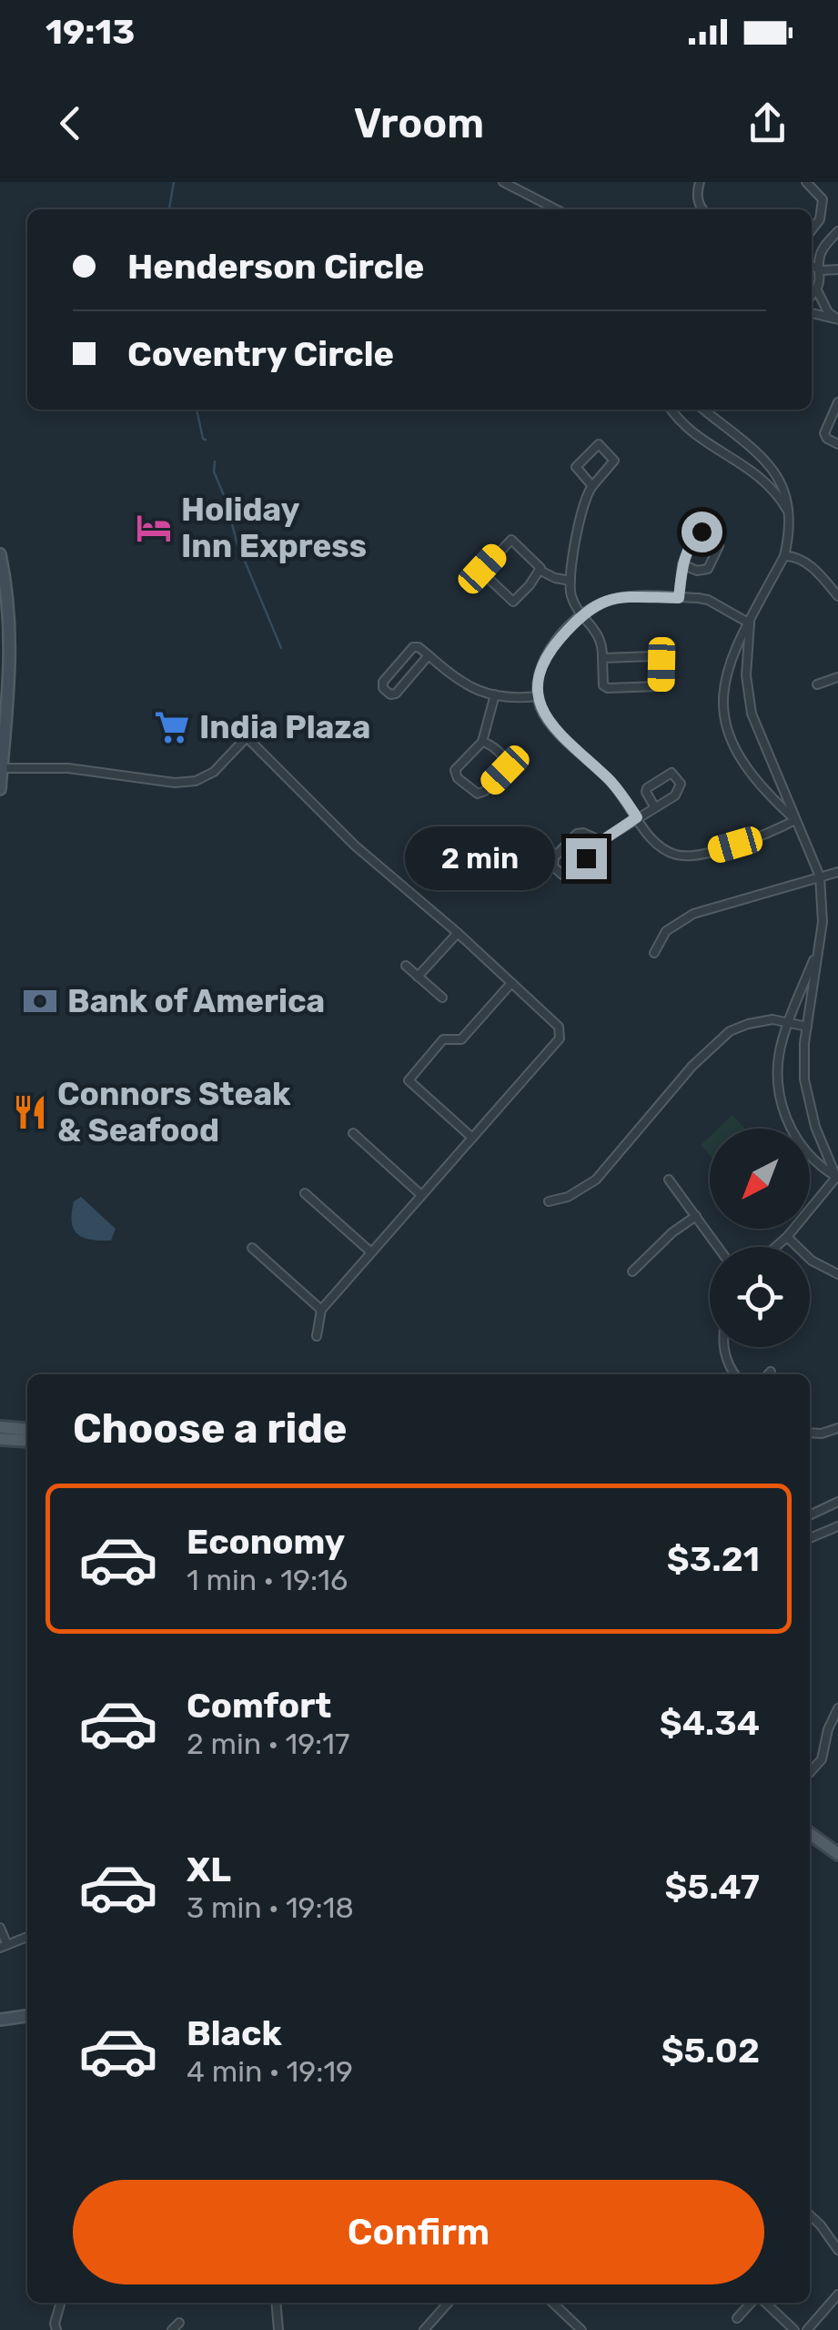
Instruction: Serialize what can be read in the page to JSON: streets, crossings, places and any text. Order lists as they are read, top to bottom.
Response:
{
  "places": {
    "hotel": ["Holiday Inn Express"],
    "supermarket": ["India Plaza"],
    "bank": ["Bank of America"],
    "restaurant": ["Connors Steak & Seafood"]
  },
  "north": "bottom left",
  "page": {
    "status": "19:13",
    "header": "Vroom",
    "banner": ["Henderson Circle", "Coventry Circle"],
    "bubble": "2 min",
    "heading": "Choose a ride",
    "list": [
      {
        "name": "Economy",
        "note": "1 min · 19:16",
        "value": "$3.21"
      },
      {
        "name": "Comfort",
        "note": "2 min · 19:17",
        "value": "$4.34"
      },
      {
        "name": "XL",
        "note": "3 min · 19:18",
        "value": "$5.47"
      },
      {
        "name": "Black",
        "note": "4 min · 19:19",
        "value": "$5.02"
      }
    ],
    "buttons": "Confirm"
  }
}
